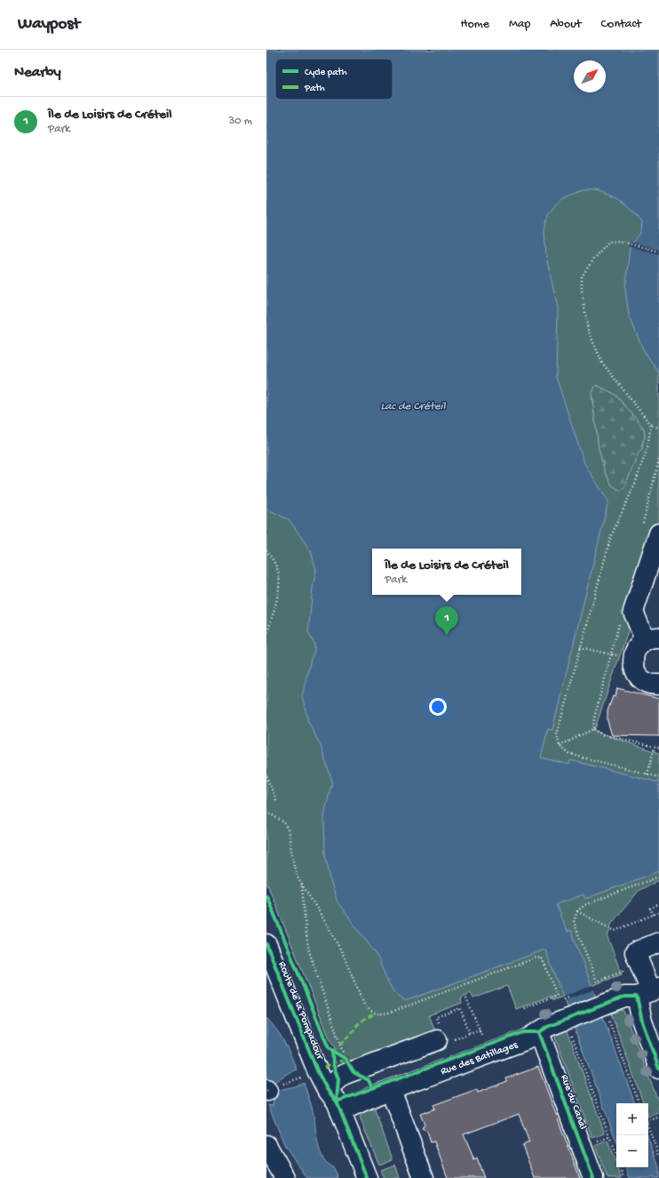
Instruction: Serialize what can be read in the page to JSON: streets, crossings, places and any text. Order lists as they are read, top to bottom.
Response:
{
  "streets": {
    "street": ["Route de la Pompadour", "Rue des Batillages", "Rue du Canal"]
  },
  "crossings": [
    ["Route de la Pompadour", "Rue des Batillages"],
    ["Rue des Batillages", "Rue du Canal"]
  ],
  "water": ["Lac de Créteil"],
  "legend": ["Cycle path", "Path"],
  "north": "top right",
  "page": {
    "header": "Waypost",
    "nav": [
      "Home",
      "Map",
      "About",
      "Contact"
    ],
    "heading": "Nearby",
    "list": [
      {
        "mark": "1",
        "name": "Île de Loisirs de Créteil",
        "note": "Park",
        "value": "30 m"
      }
    ],
    "popup": ["Île de Loisirs de Créteil", "Park"],
    "pins": "1",
    "map_buttons": ["+", "−"]
  }
}
